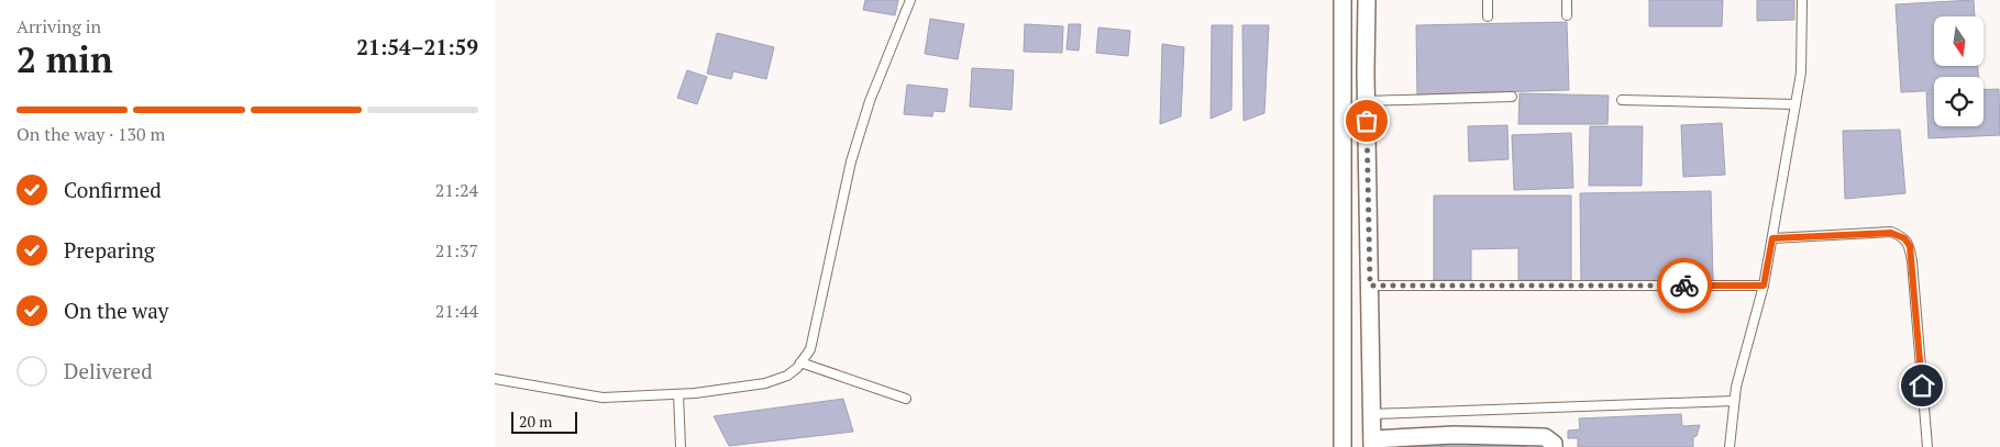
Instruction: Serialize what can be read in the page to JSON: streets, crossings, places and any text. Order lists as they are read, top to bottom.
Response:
{
  "scale_bar": "20 m",
  "north": "bottom",
  "page": {
    "heading": ["2 min", "Arriving in", "21:54–21:59"],
    "bar": "On the way · 130 m",
    "list": [
      ["Confirmed", "21:24"],
      ["Preparing", "21:37"],
      ["On the way", "21:44"],
      "Delivered"
    ],
    "scale": "20 m"
  }
}
